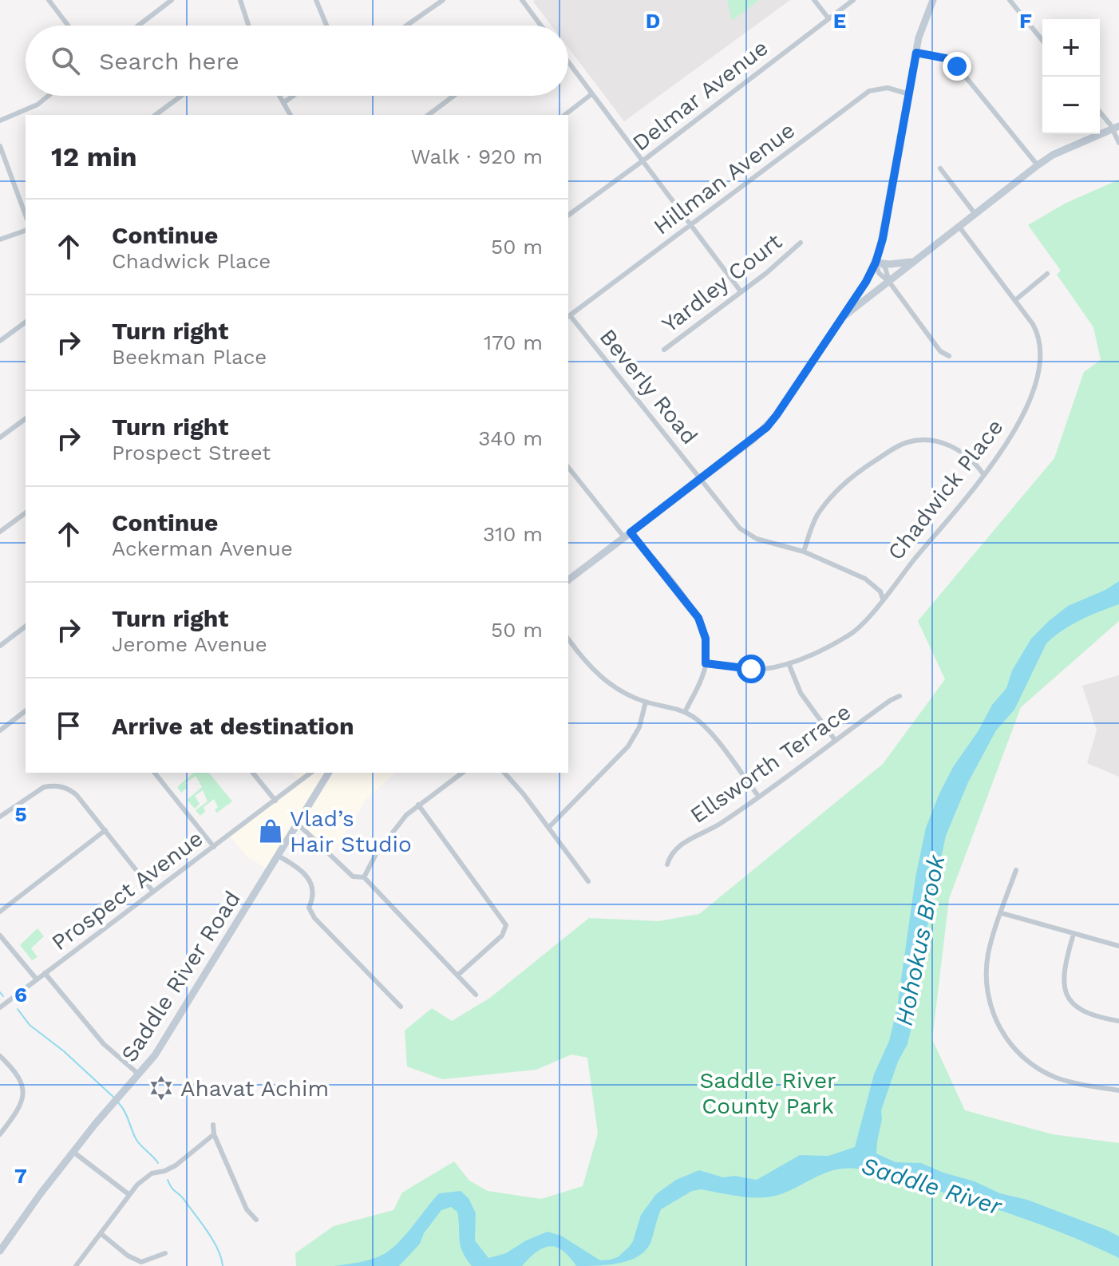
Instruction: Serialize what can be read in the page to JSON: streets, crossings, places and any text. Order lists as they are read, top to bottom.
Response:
{
  "streets": {
    "main road": ["Saddle River Road"],
    "street": [
      "Delmar Avenue",
      "Hillman Avenue",
      "Yardley Court",
      "Beverly Road",
      "Chadwick Place",
      "Ellsworth Terrace",
      "Prospect Avenue"
    ]
  },
  "crossings": [
    ["Hillman Avenue", "Beverly Road"],
    ["Beverly Road", "Chadwick Place"]
  ],
  "water": ["Hohokus Brook", "Saddle River"],
  "parks": ["Saddle River County Park"],
  "places": {
    "shop": ["Vlad’s Hair Studio"],
    "synagogue": ["Ahavat Achim"]
  },
  "page": {
    "map_buttons": ["+", "−"],
    "search": "Search here",
    "heading": ["12 min", "Walk · 920 m"],
    "list": [
      ["Continue", "Chadwick Place", "50 m"],
      ["Turn right", "Beekman Place", "170 m"],
      ["Turn right", "Prospect Street", "340 m"],
      ["Continue", "Ackerman Avenue", "310 m"],
      ["Turn right", "Jerome Avenue", "50 m"],
      "Arrive at destination"
    ]
  },
  "grid": {
    "columns": ["D", "E", "F"],
    "rows": ["5", "6", "7"]
  }
}
